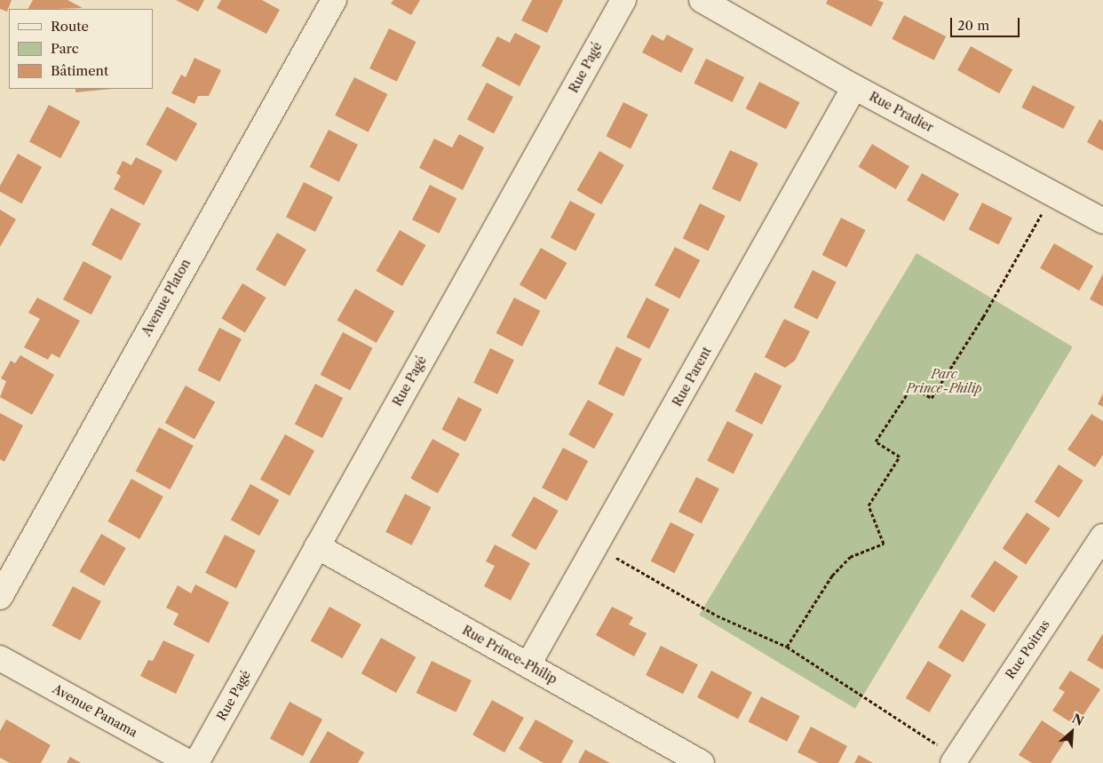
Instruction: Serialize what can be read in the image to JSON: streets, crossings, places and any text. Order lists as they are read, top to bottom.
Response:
{
  "streets": {
    "street": [
      "Rue Pagé",
      "Rue Pradier",
      "Avenue Platon",
      "Rue Parent",
      "Rue Poitras",
      "Rue Prince-Philip",
      "Avenue Panama"
    ]
  },
  "crossings": [
    ["Rue Pagé", "Rue Prince-Philip"],
    ["Rue Pradier", "Rue Parent"],
    ["Rue Parent", "Rue Prince-Philip"]
  ],
  "parks": ["Parc Prince-Philip"],
  "legend": ["Route", "Parc", "Bâtiment"],
  "scale_bar": "20 m",
  "north": "top right"
}
